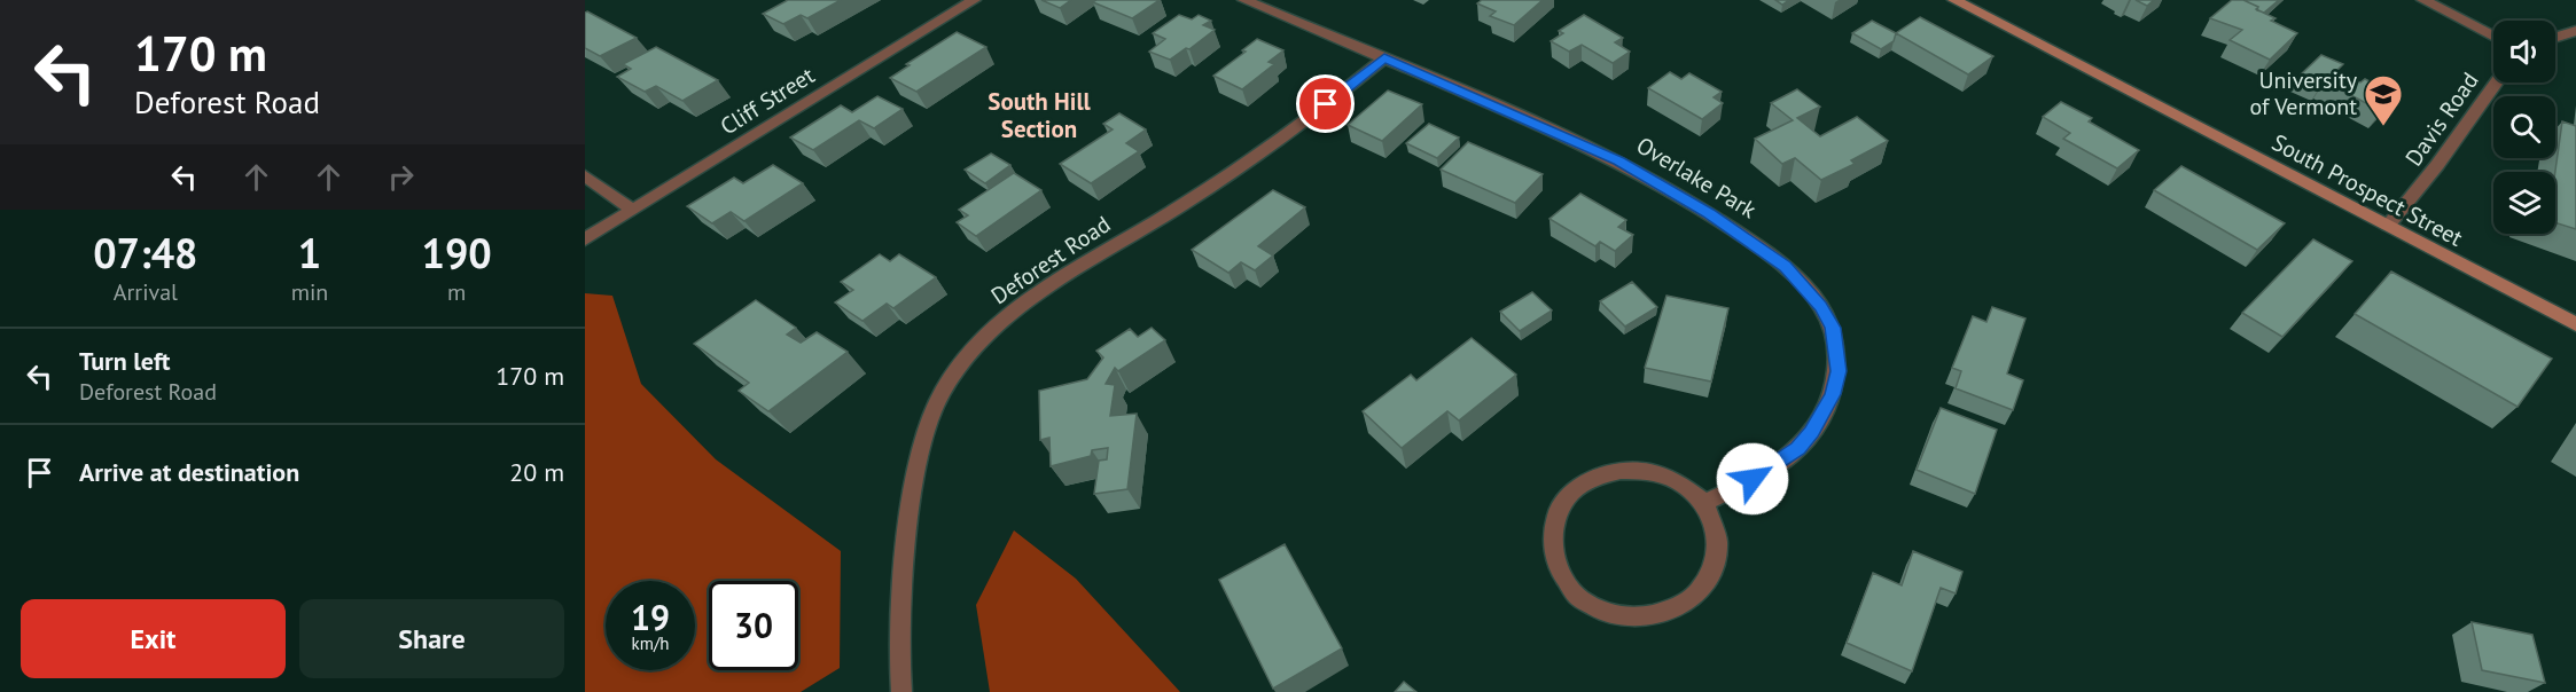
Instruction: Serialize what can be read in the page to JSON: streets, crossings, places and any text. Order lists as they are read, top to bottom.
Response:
{
  "streets": {
    "street": [
      "Cliff Street",
      "Davis Road",
      "Overlake Park",
      "South Prospect Street",
      "Deforest Road"
    ]
  },
  "crossings": [
    ["Davis Road", "South Prospect Street"],
    ["Overlake Park", "Deforest Road"]
  ],
  "districts": ["South Hill Section"],
  "places": {
    "school or university": ["University of Vermont"]
  },
  "page": {
    "turn": ["170 m", "Deforest Road"],
    "eta": [
      "07:48",
      "Arrival",
      "1",
      "min",
      "190",
      "m"
    ],
    "list": [
      {
        "name": "Turn left",
        "note": "Deforest Road",
        "value": "170 m"
      },
      {
        "name": "Arrive at destination",
        "value": "20 m"
      }
    ],
    "speed": "19 km/h",
    "limit": "30",
    "buttons": ["Exit", "Share"]
  }
}
